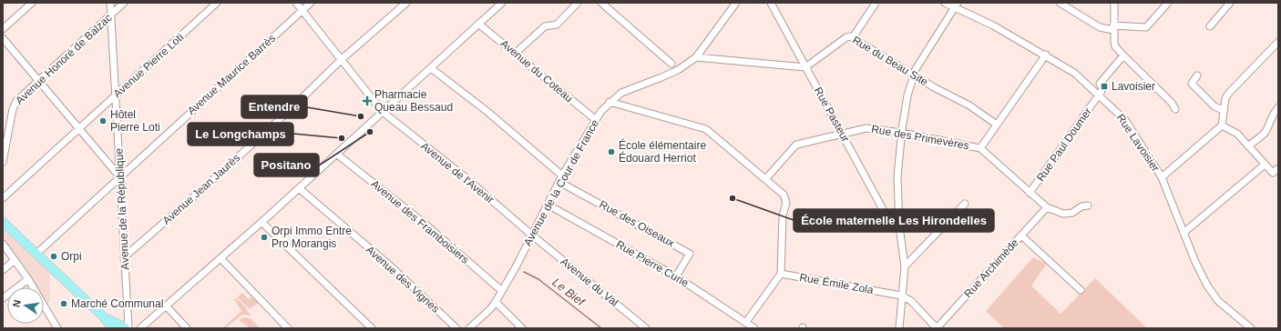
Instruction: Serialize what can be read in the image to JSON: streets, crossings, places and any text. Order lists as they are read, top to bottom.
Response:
{
  "streets": {
    "street": [
      "Avenue Honoré de Balzac",
      "Rue du Beau Site",
      "Avenue Pierre Loti",
      "Avenue du Coteau",
      "Avenue Maurice Barrès",
      "Rue Pasteur",
      "Rue des Primevères",
      "Rue Lavoisier",
      "Rue Paul Doumer",
      "Avenue de l'Avenir",
      "Avenue de la Cour de France",
      "Avenue Jean Jaurès",
      "Avenue de la République",
      "Avenue des Framboisiers",
      "Rue des Oiseaux",
      "Rue Pierre Curie",
      "Rue Archimède",
      "Avenue des Vignes",
      "Avenue du Val",
      "Rue Émile Zola"
    ]
  },
  "crossings": [
    ["Avenue Honoré de Balzac", "Avenue de la République"],
    ["Rue du Beau Site", "Rue Pasteur"],
    ["Avenue Pierre Loti", "Avenue de la République"],
    ["Avenue du Coteau", "Avenue de la Cour de France"],
    ["Avenue Maurice Barrès", "Avenue de l'Avenir"],
    ["Avenue Maurice Barrès", "Avenue de la République"],
    ["Rue Pasteur", "Rue des Primevères"],
    ["Rue des Primevères", "Rue Paul Doumer"],
    ["Rue des Primevères", "Rue Archimède"],
    ["Rue Lavoisier", "Rue Paul Doumer"],
    ["Avenue de l'Avenir", "Avenue de la Cour de France"],
    ["Avenue de l'Avenir", "Avenue Jean Jaurès"],
    ["Avenue de l'Avenir", "Avenue du Val"],
    ["Avenue de la Cour de France", "Avenue des Framboisiers"],
    ["Avenue de la Cour de France", "Rue des Oiseaux"],
    ["Avenue de la Cour de France", "Rue Pierre Curie"],
    ["Avenue de la Cour de France", "Avenue du Val"],
    ["Avenue Jean Jaurès", "Avenue de la République"],
    ["Rue des Oiseaux", "Rue Pierre Curie"],
    ["Rue Archimède", "Rue Émile Zola"]
  ],
  "water": ["Le Bief"],
  "places": {
    "transit": ["Lavoisier"],
    "health": ["Pharmacie Queau Bessaud"],
    "other": [
      "Entendre",
      "Hôtel Pierre Loti",
      "Positano",
      "Le Longchamps",
      "École élémentaire Édouard Herriot",
      "École maternelle Les Hirondelles",
      "Orpi Immo Entre Pro Morangis",
      "Orpi",
      "Marché Communal"
    ]
  },
  "north": "left"
}
